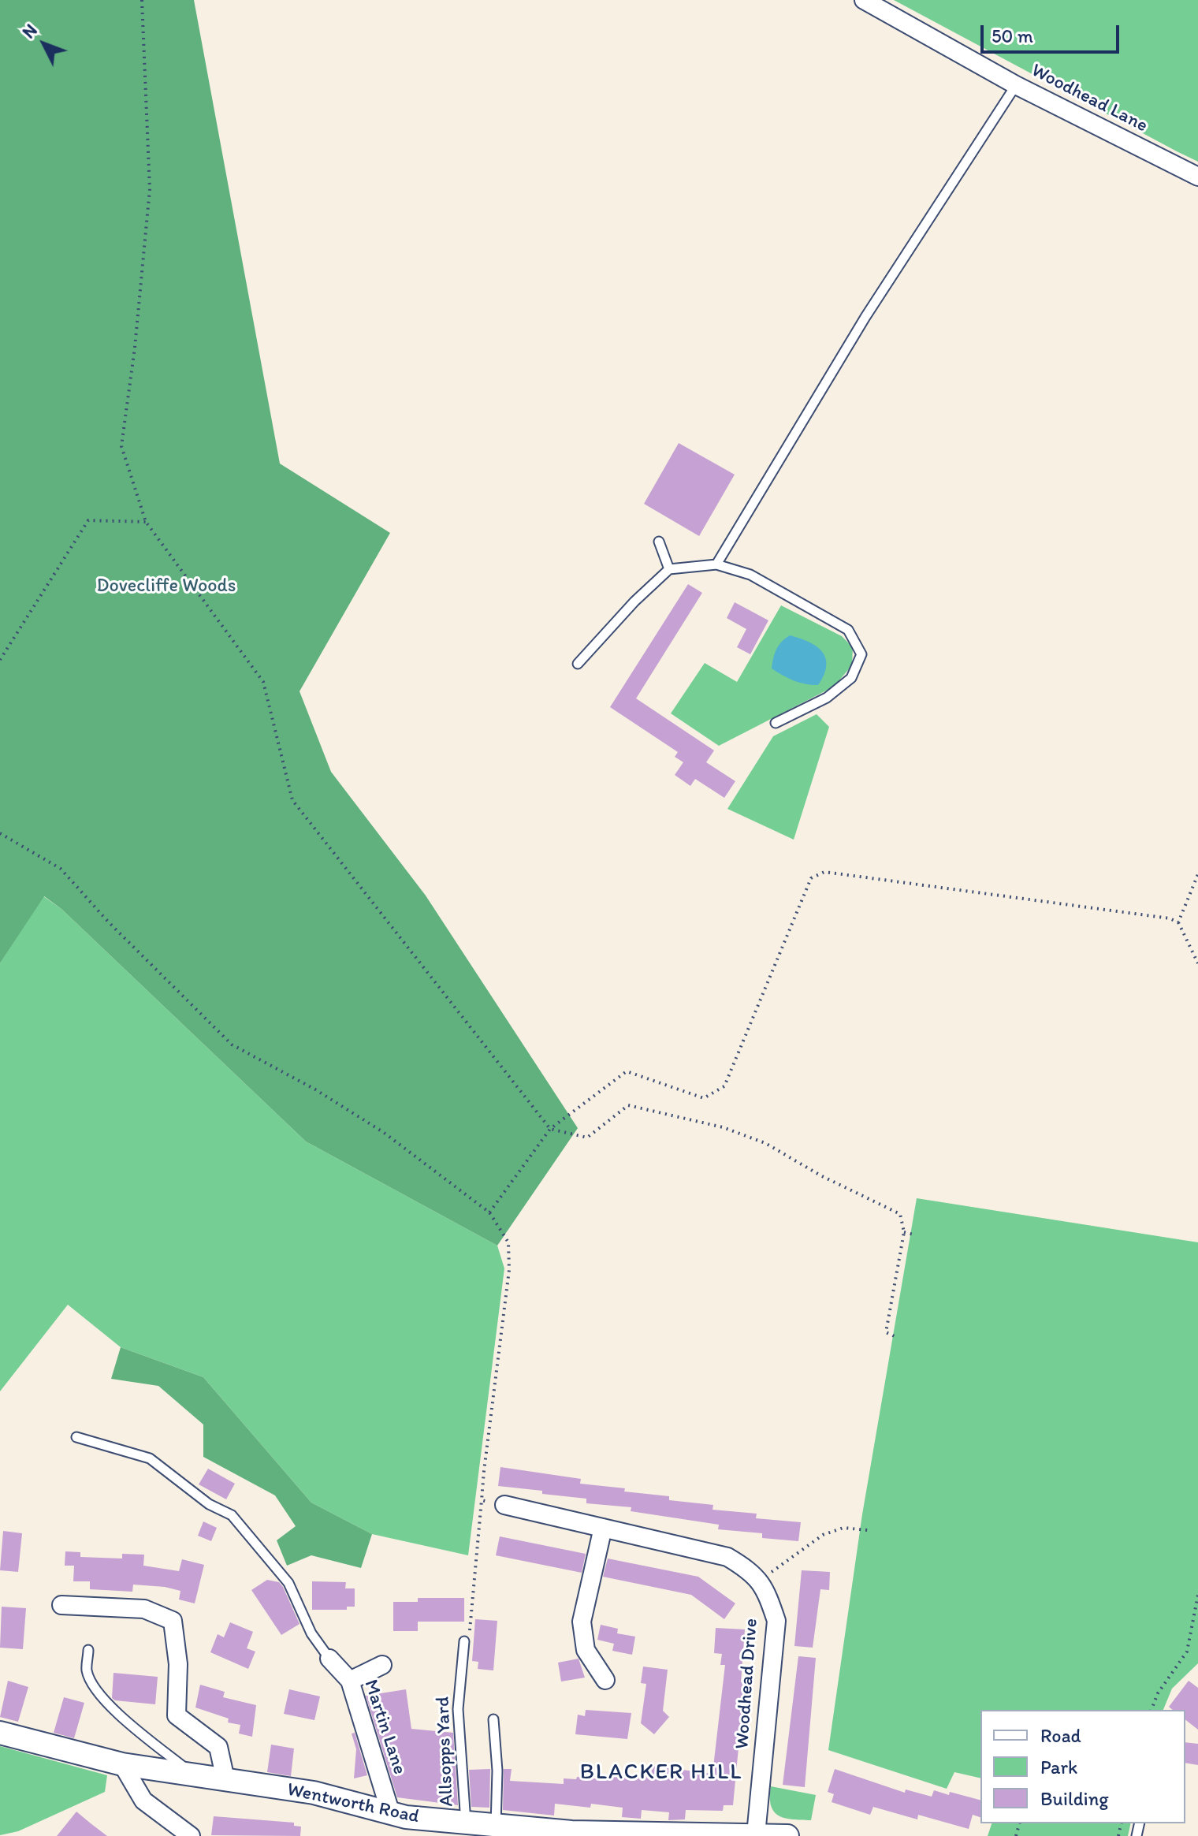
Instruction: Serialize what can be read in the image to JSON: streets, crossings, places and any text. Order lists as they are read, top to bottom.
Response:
{
  "streets": {
    "street": [
      "Woodhead Lane",
      "Woodhead Drive",
      "Martin Lane",
      "Wentworth Road"
    ],
    "lane": ["Allsopps Yard"]
  },
  "crossings": [
    ["Woodhead Drive", "Wentworth Road"],
    ["Martin Lane", "Wentworth Road"],
    ["Allsopps Yard", "Wentworth Road"]
  ],
  "districts": ["BLACKER HILL"],
  "parks": ["Dovecliffe Woods"],
  "legend": ["Road", "Park", "Building"],
  "scale_bar": "50 m",
  "north": "top left"
}
